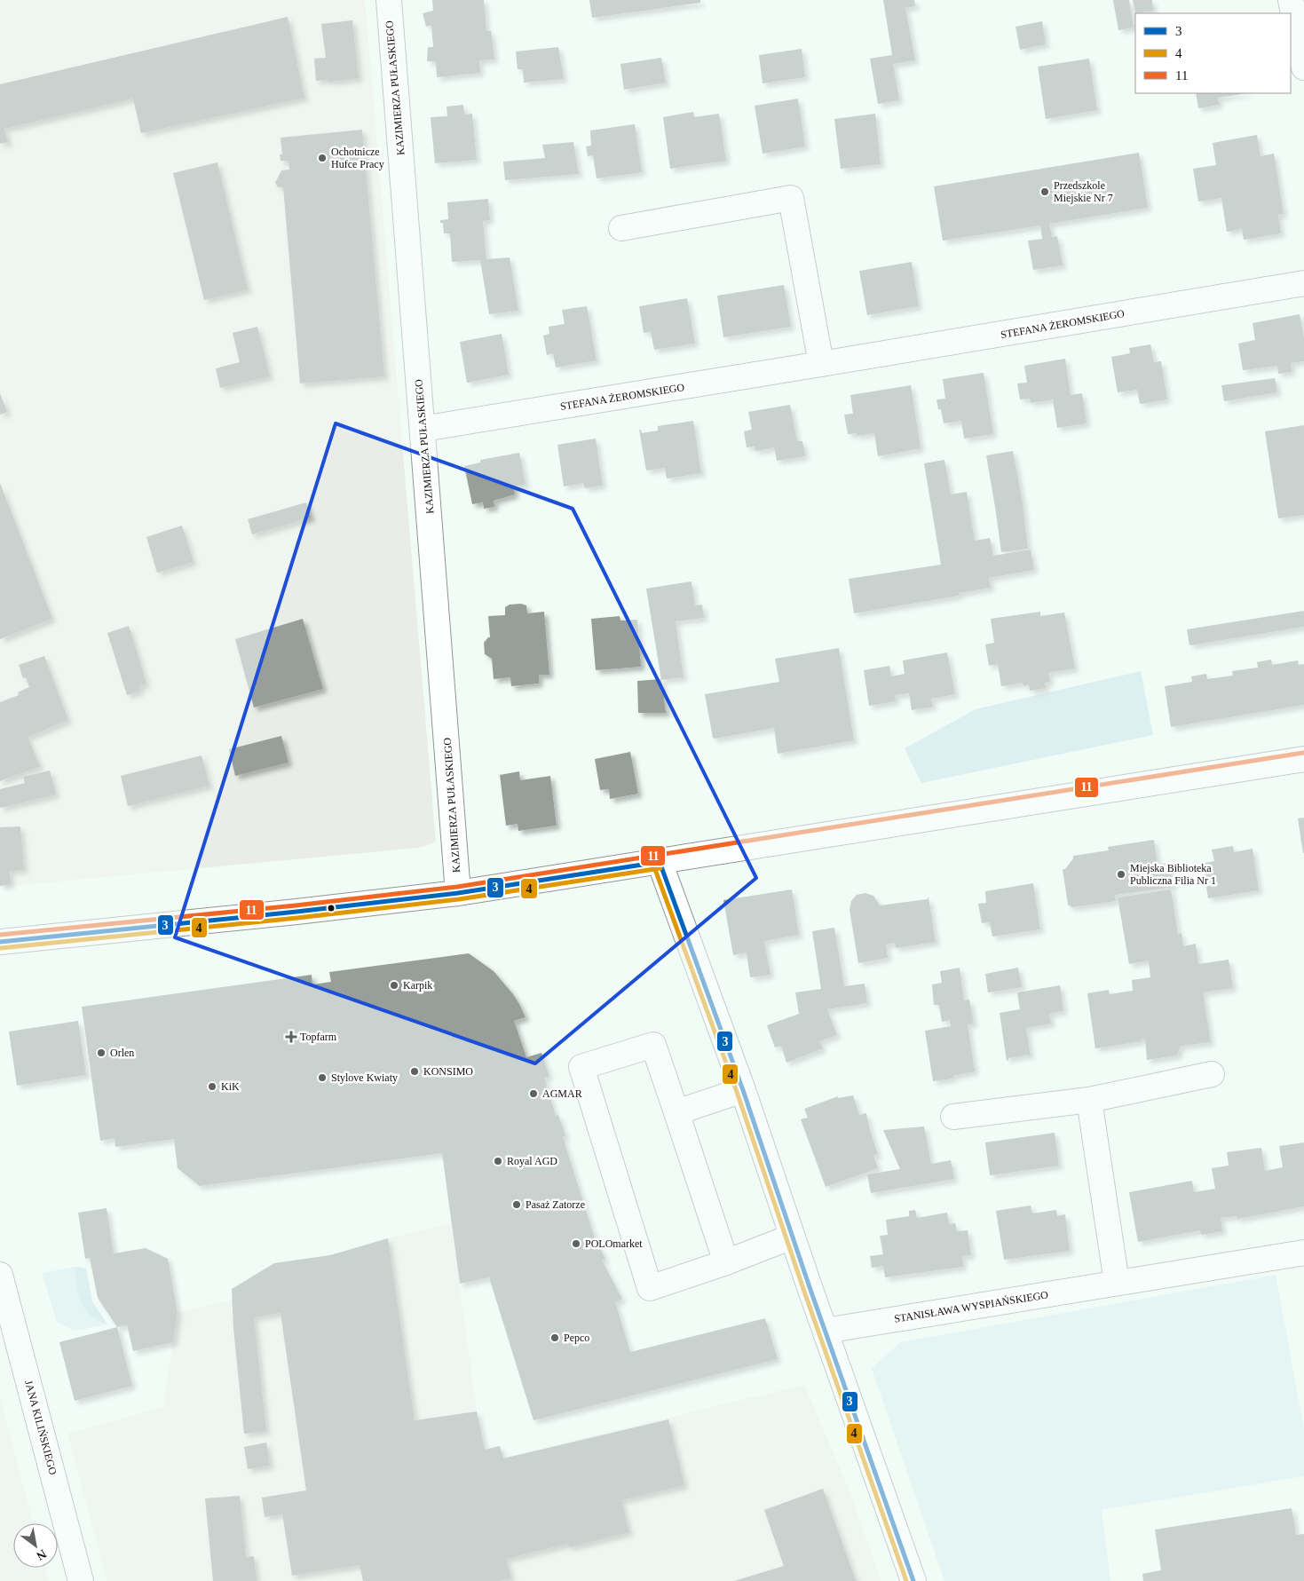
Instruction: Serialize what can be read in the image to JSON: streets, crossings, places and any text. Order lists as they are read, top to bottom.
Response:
{
  "streets": {
    "street": [
      "KAZIMIERZA PUŁASKIEGO",
      "STEFANA ŻEROMSKIEGO",
      "STANISŁAWA WYSPIAŃSKIEGO",
      "JANA KILIŃSKIEGO"
    ]
  },
  "crossings": [
    ["KAZIMIERZA PUŁASKIEGO", "STEFANA ŻEROMSKIEGO"]
  ],
  "places": {
    "other": [
      "Ochotnicze Hufce Pracy",
      "Przedszkole Miejskie Nr 7",
      "Miejska Biblioteka Publiczna Filia Nr 1",
      "Karpik",
      "Orlen",
      "KONSIMO",
      "Stylove Kwiaty",
      "KiK",
      "AGMAR",
      "Royal AGD",
      "Pasaż Zatorze",
      "POLOmarket",
      "Pepco"
    ],
    "health": ["Topfarm"]
  },
  "lines": ["transit line 11", "transit line 3", "transit line 4"],
  "legend": ["3", "4", "11"],
  "north": "bottom right"
}
